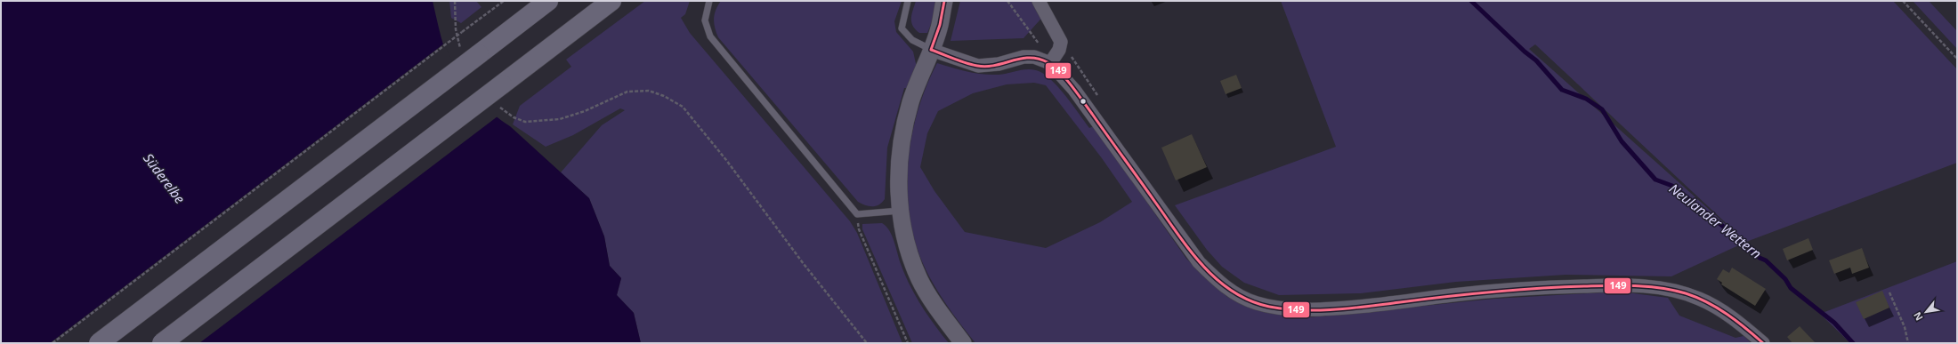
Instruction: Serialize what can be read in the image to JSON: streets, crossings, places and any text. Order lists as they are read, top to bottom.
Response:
{
  "water": ["Süderelbe", "Neulander Wettern"],
  "lines": ["transit line 149"],
  "north": "bottom left"
}
